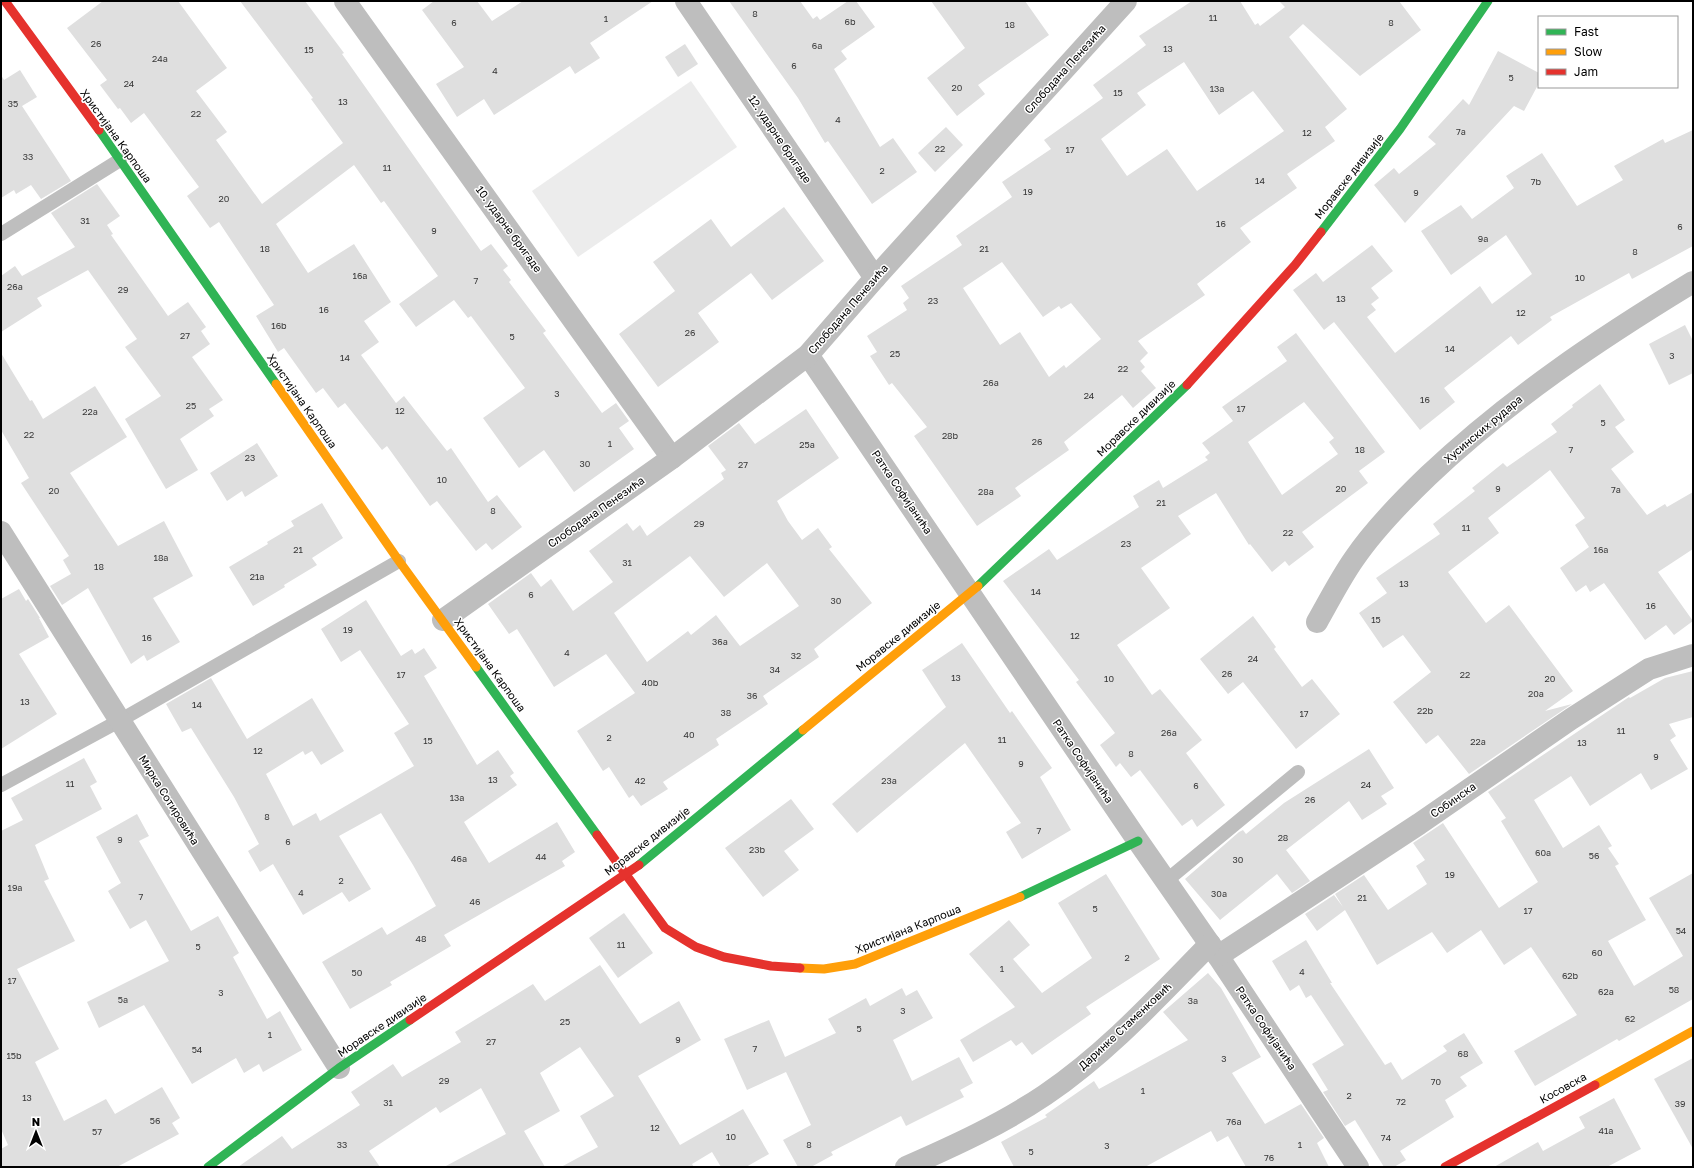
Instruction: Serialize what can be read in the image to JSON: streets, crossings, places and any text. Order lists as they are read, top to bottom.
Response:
{
  "streets": {
    "street": [
      "Слободана Пенезића",
      "Христијана Карпоша",
      "12. ударне бригаде",
      "Моравске дивизије",
      "10. ударне бригаде",
      "Хусинских рудара",
      "Ратка Софијанића",
      "Мирка Сотировића",
      "Собинска",
      "Даринке Стаменковић",
      "Косовска"
    ]
  },
  "crossings": [
    ["Слободана Пенезића", "Христијана Карпоша"],
    ["Слободана Пенезића", "12. ударне бригаде"],
    ["Слободана Пенезића", "10. ударне бригаде"],
    ["Слободана Пенезића", "Ратка Софијанића"],
    ["Христијана Карпоша", "Моравске дивизије"],
    ["Христијана Карпоша", "Ратка Софијанића"],
    ["Моравске дивизије", "Ратка Софијанића"],
    ["Моравске дивизије", "Мирка Сотировића"],
    ["Ратка Софијанића", "Собинска"],
    ["Ратка Софијанића", "Даринке Стаменковић"],
    ["Собинска", "Даринке Стаменковић"]
  ],
  "house_numbers": [
    "8",
    "11",
    "1",
    "6b",
    "6",
    "8",
    "18",
    "26",
    "6a",
    "13",
    "15",
    "24a",
    "6",
    "4",
    "5",
    "24",
    "20",
    "13a",
    "15",
    "13",
    "35",
    "22",
    "4",
    "7a",
    "12",
    "22",
    "17",
    "33",
    "11",
    "2",
    "14",
    "7b",
    "19",
    "9",
    "20",
    "31",
    "16",
    "6",
    "9",
    "9a",
    "18",
    "21",
    "8",
    "16a",
    "10",
    "7",
    "26a",
    "29",
    "13",
    "23",
    "16",
    "12",
    "16b",
    "26",
    "27",
    "5",
    "14",
    "25",
    "3",
    "14",
    "22",
    "26a",
    "3",
    "24",
    "16",
    "25",
    "17",
    "12",
    "22a",
    "5",
    "22",
    "28b",
    "26",
    "1",
    "25a",
    "18",
    "7",
    "23",
    "30",
    "27",
    "10",
    "20",
    "9",
    "7a",
    "20",
    "28a",
    "21",
    "8",
    "29",
    "11",
    "22",
    "23",
    "21",
    "16a",
    "18a",
    "31",
    "18",
    "21a",
    "13",
    "14",
    "6",
    "30",
    "16",
    "15",
    "19",
    "12",
    "16",
    "36a",
    "4",
    "32",
    "24",
    "34",
    "26",
    "17",
    "22",
    "13",
    "10",
    "20",
    "40b",
    "20a",
    "36",
    "13",
    "14",
    "22b",
    "38",
    "17",
    "11",
    "26a",
    "40",
    "2",
    "11",
    "15",
    "22a",
    "13",
    "12",
    "8",
    "9",
    "9",
    "13",
    "42",
    "23a",
    "11",
    "24",
    "6",
    "13a",
    "26",
    "8",
    "7",
    "28",
    "9",
    "6",
    "23b",
    "60a",
    "56",
    "44",
    "46a",
    "30",
    "19",
    "2",
    "19a",
    "4",
    "30a",
    "7",
    "21",
    "46",
    "5",
    "17",
    "54",
    "48",
    "11",
    "5",
    "60",
    "2",
    "1",
    "4",
    "50",
    "62b",
    "17",
    "58",
    "62a",
    "3",
    "5a",
    "3a",
    "3",
    "62",
    "25",
    "5",
    "1",
    "9",
    "27",
    "7",
    "54",
    "68",
    "15b",
    "3",
    "29",
    "70",
    "1",
    "2",
    "13",
    "72",
    "31",
    "39",
    "56",
    "76a",
    "12",
    "41a",
    "57",
    "10",
    "74",
    "33",
    "8",
    "1",
    "3",
    "5",
    "76"
  ],
  "legend": ["Fast", "Slow", "Jam"],
  "north": "top"
}
